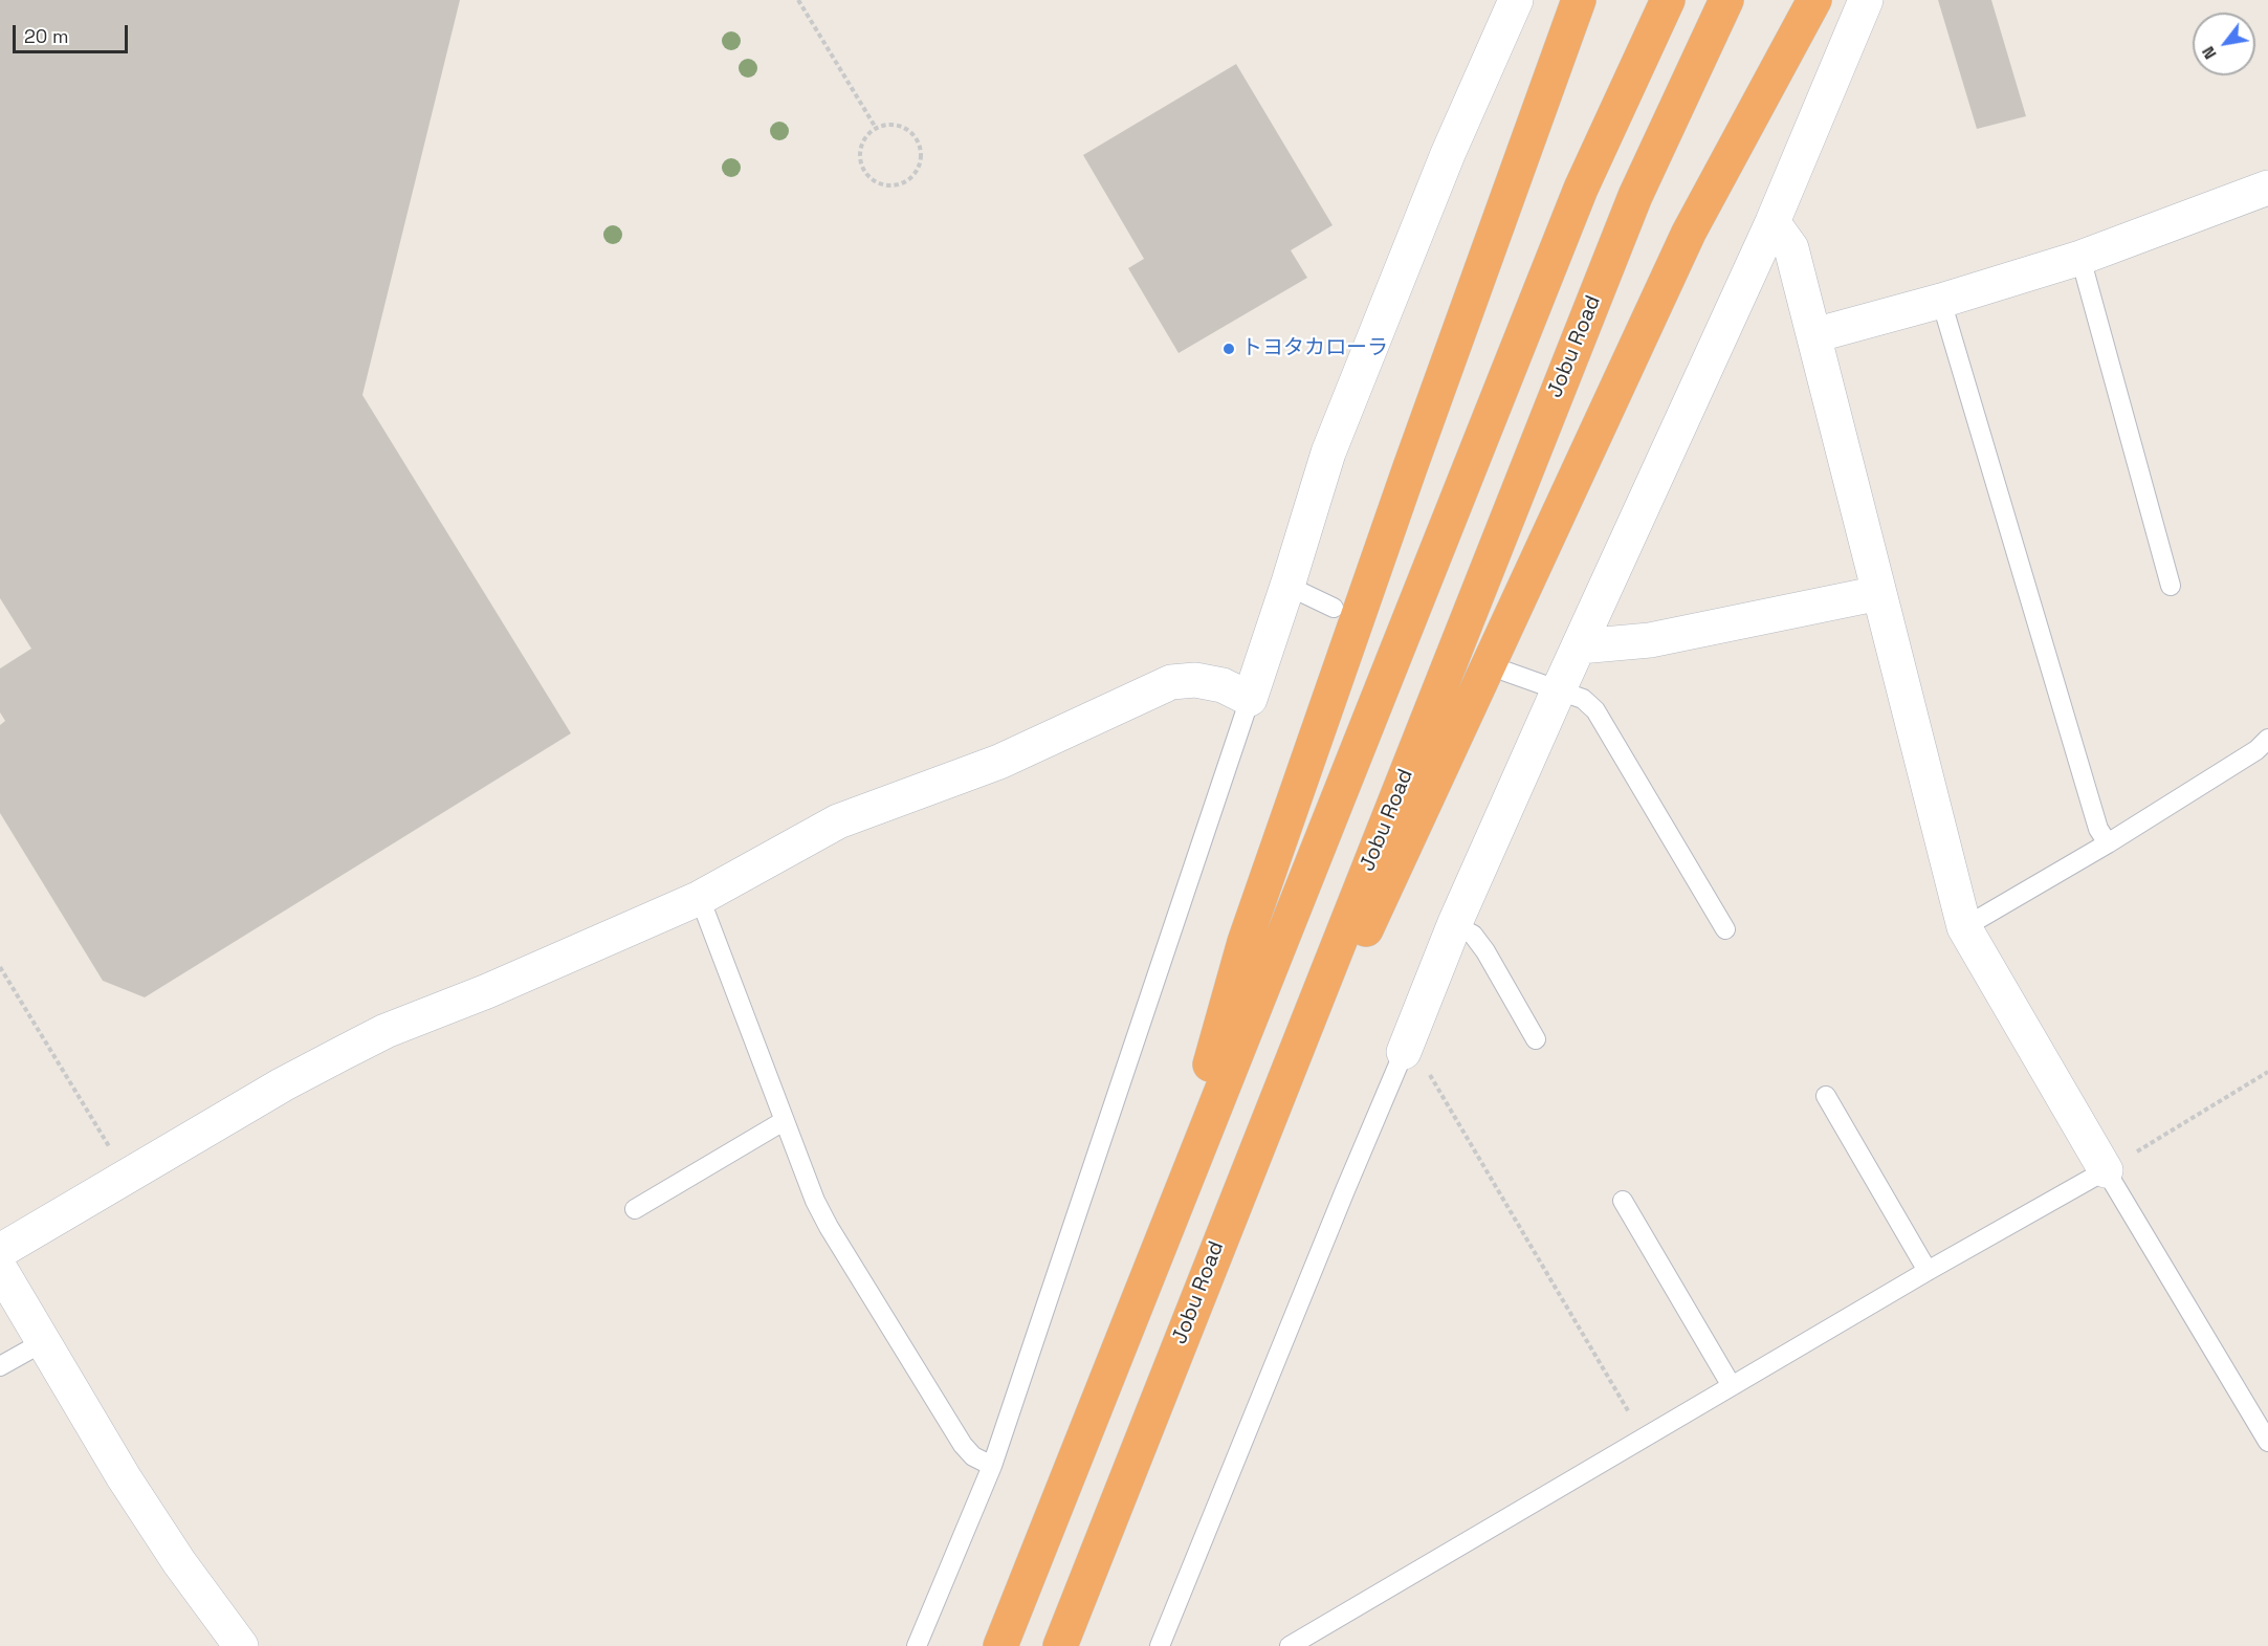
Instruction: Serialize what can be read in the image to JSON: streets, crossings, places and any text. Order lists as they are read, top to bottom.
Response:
{
  "streets": {
    "highway": ["Jobu Road"]
  },
  "places": ["トヨタカローラ"],
  "scale_bar": "20 m",
  "north": "bottom left"
}
